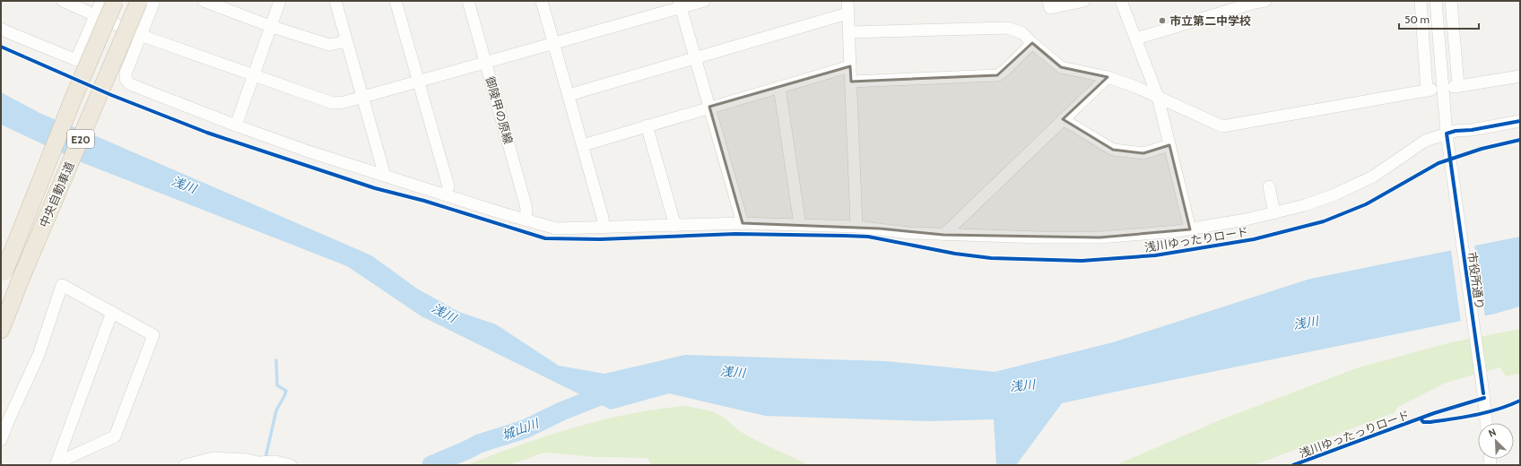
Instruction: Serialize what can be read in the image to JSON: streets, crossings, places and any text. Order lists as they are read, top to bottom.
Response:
{
  "streets": {
    "highway": ["E20", "中央自動車道"],
    "street": ["御陵甲の原線", "市役所通り"],
    "cycle path": ["浅川ゆったりロード", "浅川ゆったっりロード"]
  },
  "water": ["浅川", "城山川"],
  "places": ["市立第二中学校"],
  "scale_bar": "50 m",
  "north": "top left"
}
